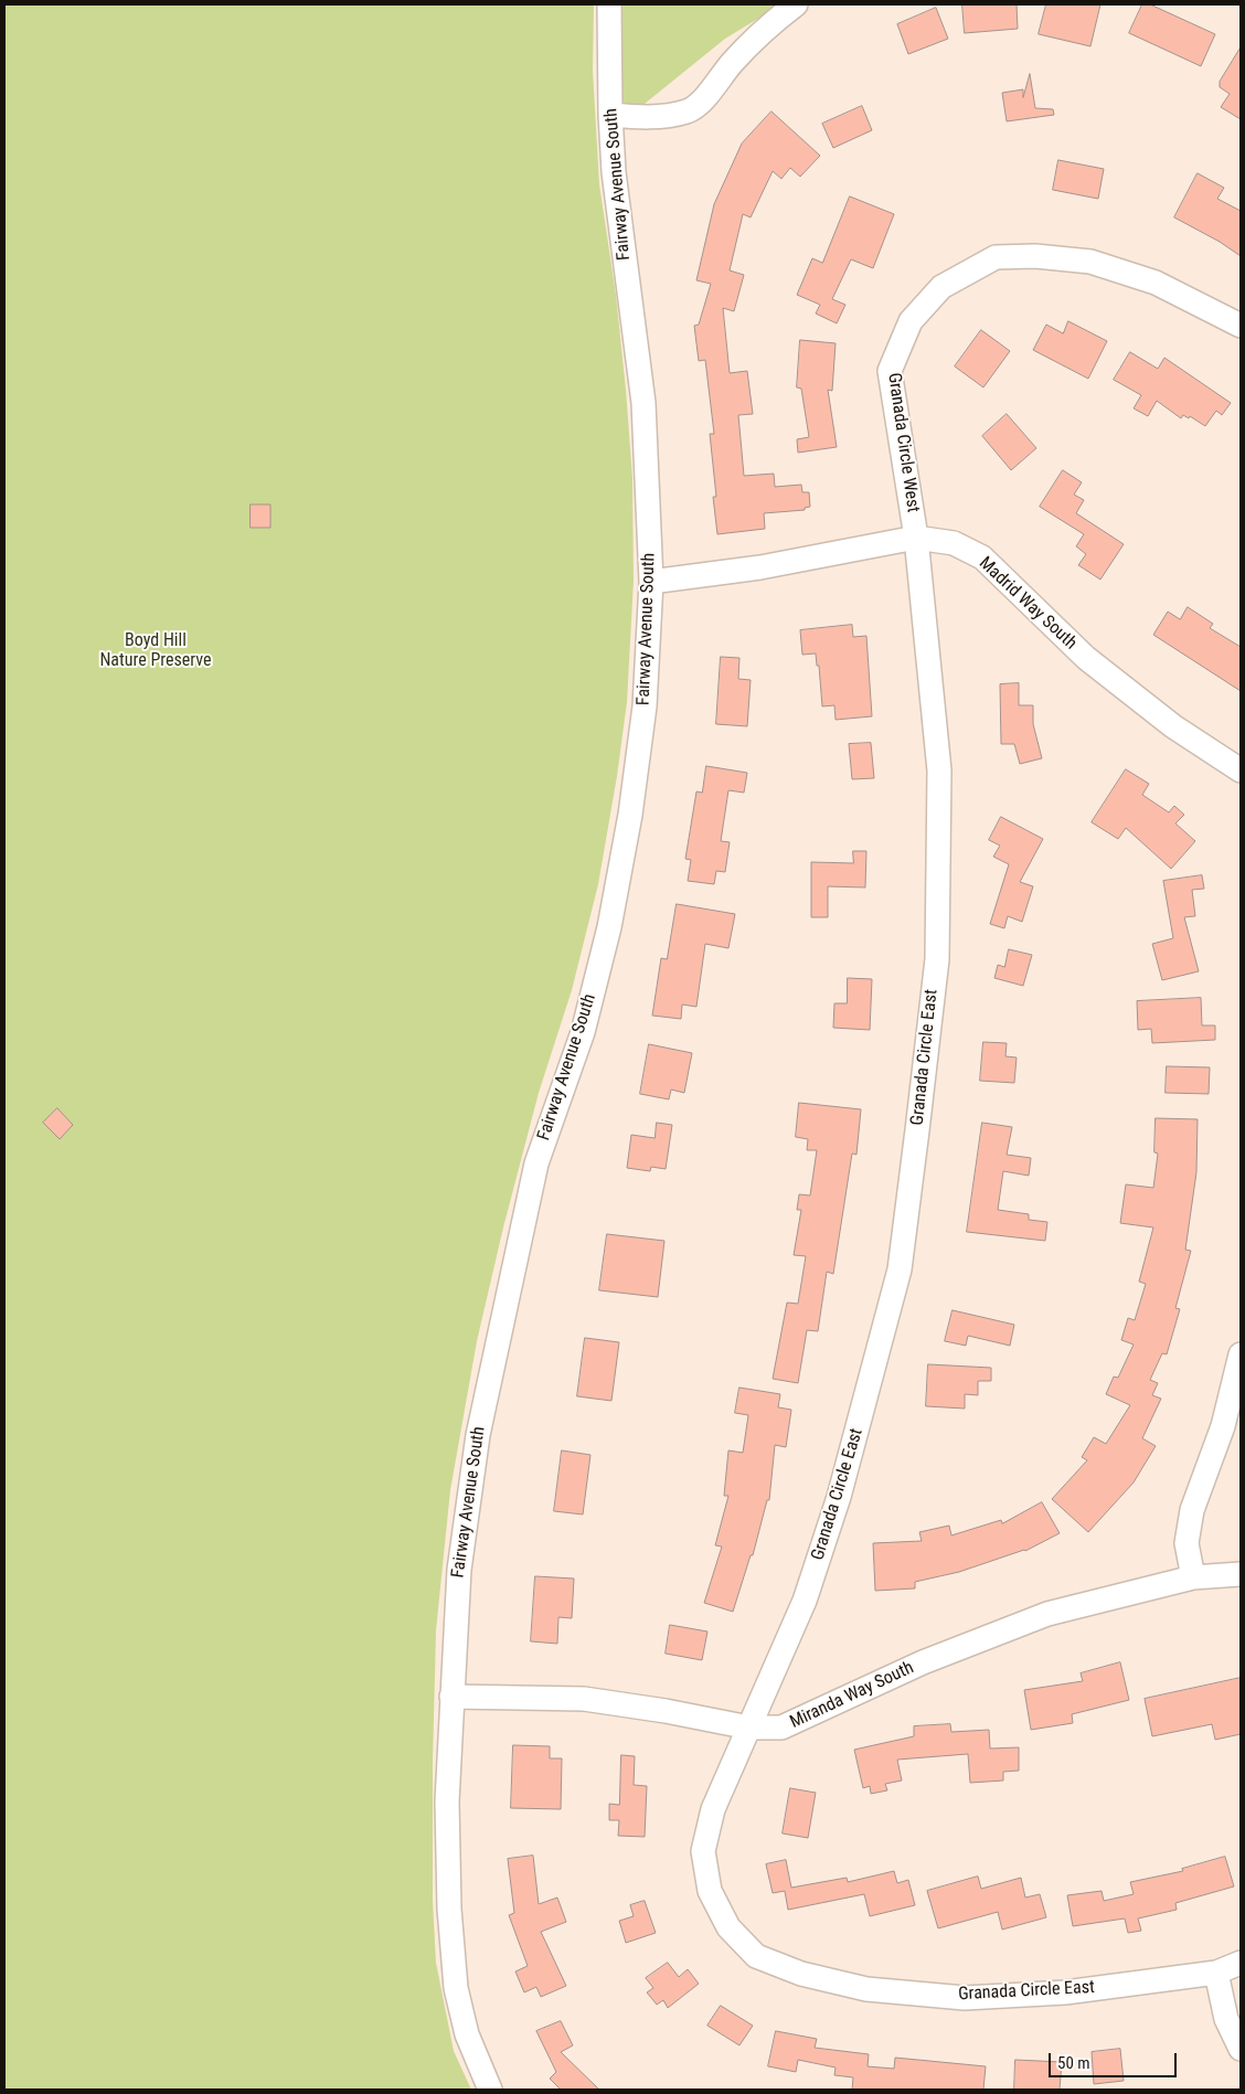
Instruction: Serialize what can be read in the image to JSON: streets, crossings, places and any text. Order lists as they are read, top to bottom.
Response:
{
  "streets": {
    "street": [
      "Fairway Avenue South",
      "Granada Circle West",
      "Madrid Way South",
      "Granada Circle East",
      "Miranda Way South"
    ]
  },
  "crossings": [
    ["Fairway Avenue South", "Madrid Way South"],
    ["Fairway Avenue South", "Miranda Way South"],
    ["Granada Circle West", "Madrid Way South"],
    ["Granada Circle West", "Granada Circle East"],
    ["Madrid Way South", "Granada Circle East"],
    ["Granada Circle East", "Miranda Way South"]
  ],
  "parks": ["Boyd Hill Nature Preserve"],
  "scale_bar": "50 m"
}
